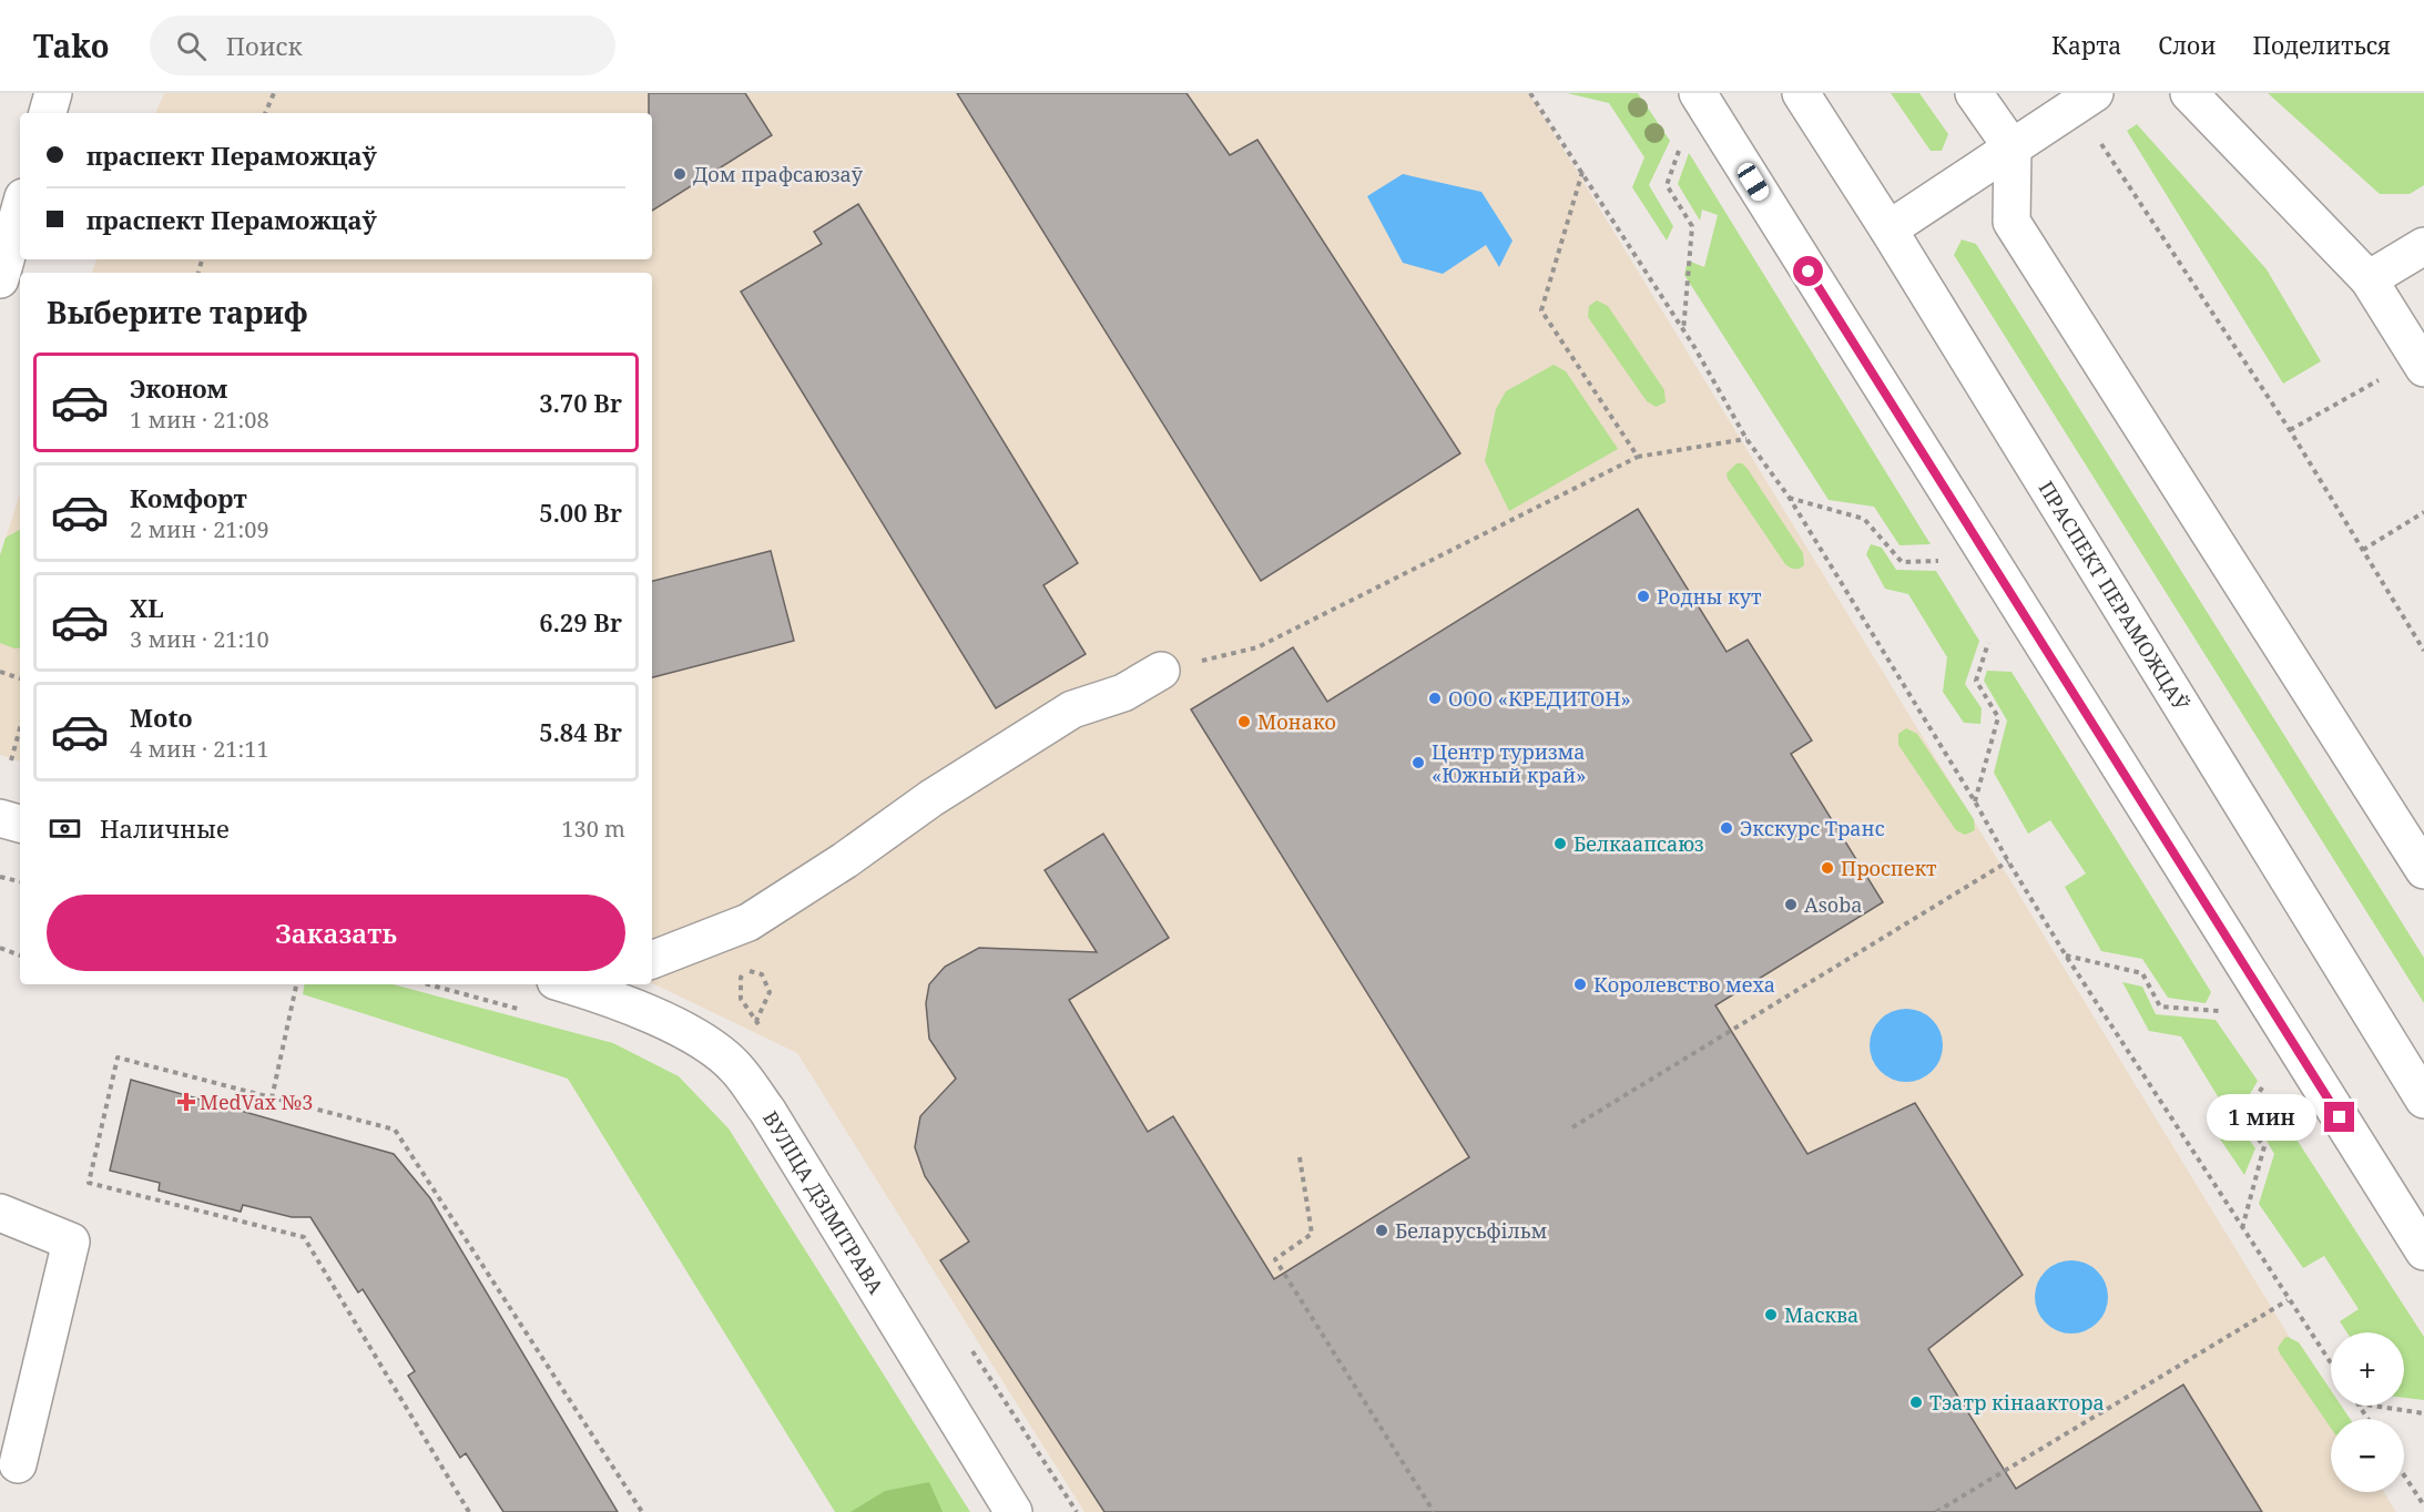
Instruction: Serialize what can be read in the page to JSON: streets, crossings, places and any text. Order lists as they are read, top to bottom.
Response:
{
  "streets": {
    "main road": ["ПРАСПЕКТ ПЕРАМОЖЦАЎ", "ВУЛІЦА ДЗІМІТРАВА"]
  },
  "places": {
    "other": [
      "Дом прафсаюзаў",
      "Родны кут",
      "ООО «КРЕДИТОН»",
      "Монако",
      "Центр туризма «Южный край»",
      "Экскурс Транс",
      "Белкаапсаюз",
      "Проспект",
      "Asoba",
      "Королевство меха",
      "Беларусьфільм",
      "Масква",
      "Тэатр кінаактора"
    ],
    "health": ["MedVax №3"]
  },
  "page": {
    "header": "Tako",
    "search": "Поиск",
    "nav": ["Карта", "Слои", "Поделиться"],
    "banner": ["праспект Пераможцаў", "праспект Пераможцаў"],
    "heading": "Выберите тариф",
    "list": [
      {
        "name": "Эконом",
        "note": "1 мин · 21:08",
        "value": "3.70 Br"
      },
      {
        "name": "Комфорт",
        "note": "2 мин · 21:09",
        "value": "5.00 Br"
      },
      {
        "name": "XL",
        "note": "3 мин · 21:10",
        "value": "6.29 Br"
      },
      {
        "name": "Moto",
        "note": "4 мин · 21:11",
        "value": "5.84 Br"
      }
    ],
    "pay": ["Наличные", "130 m"],
    "buttons": "Заказать",
    "bubble": "1 мин",
    "map_buttons": ["+", "−"]
  }
}
